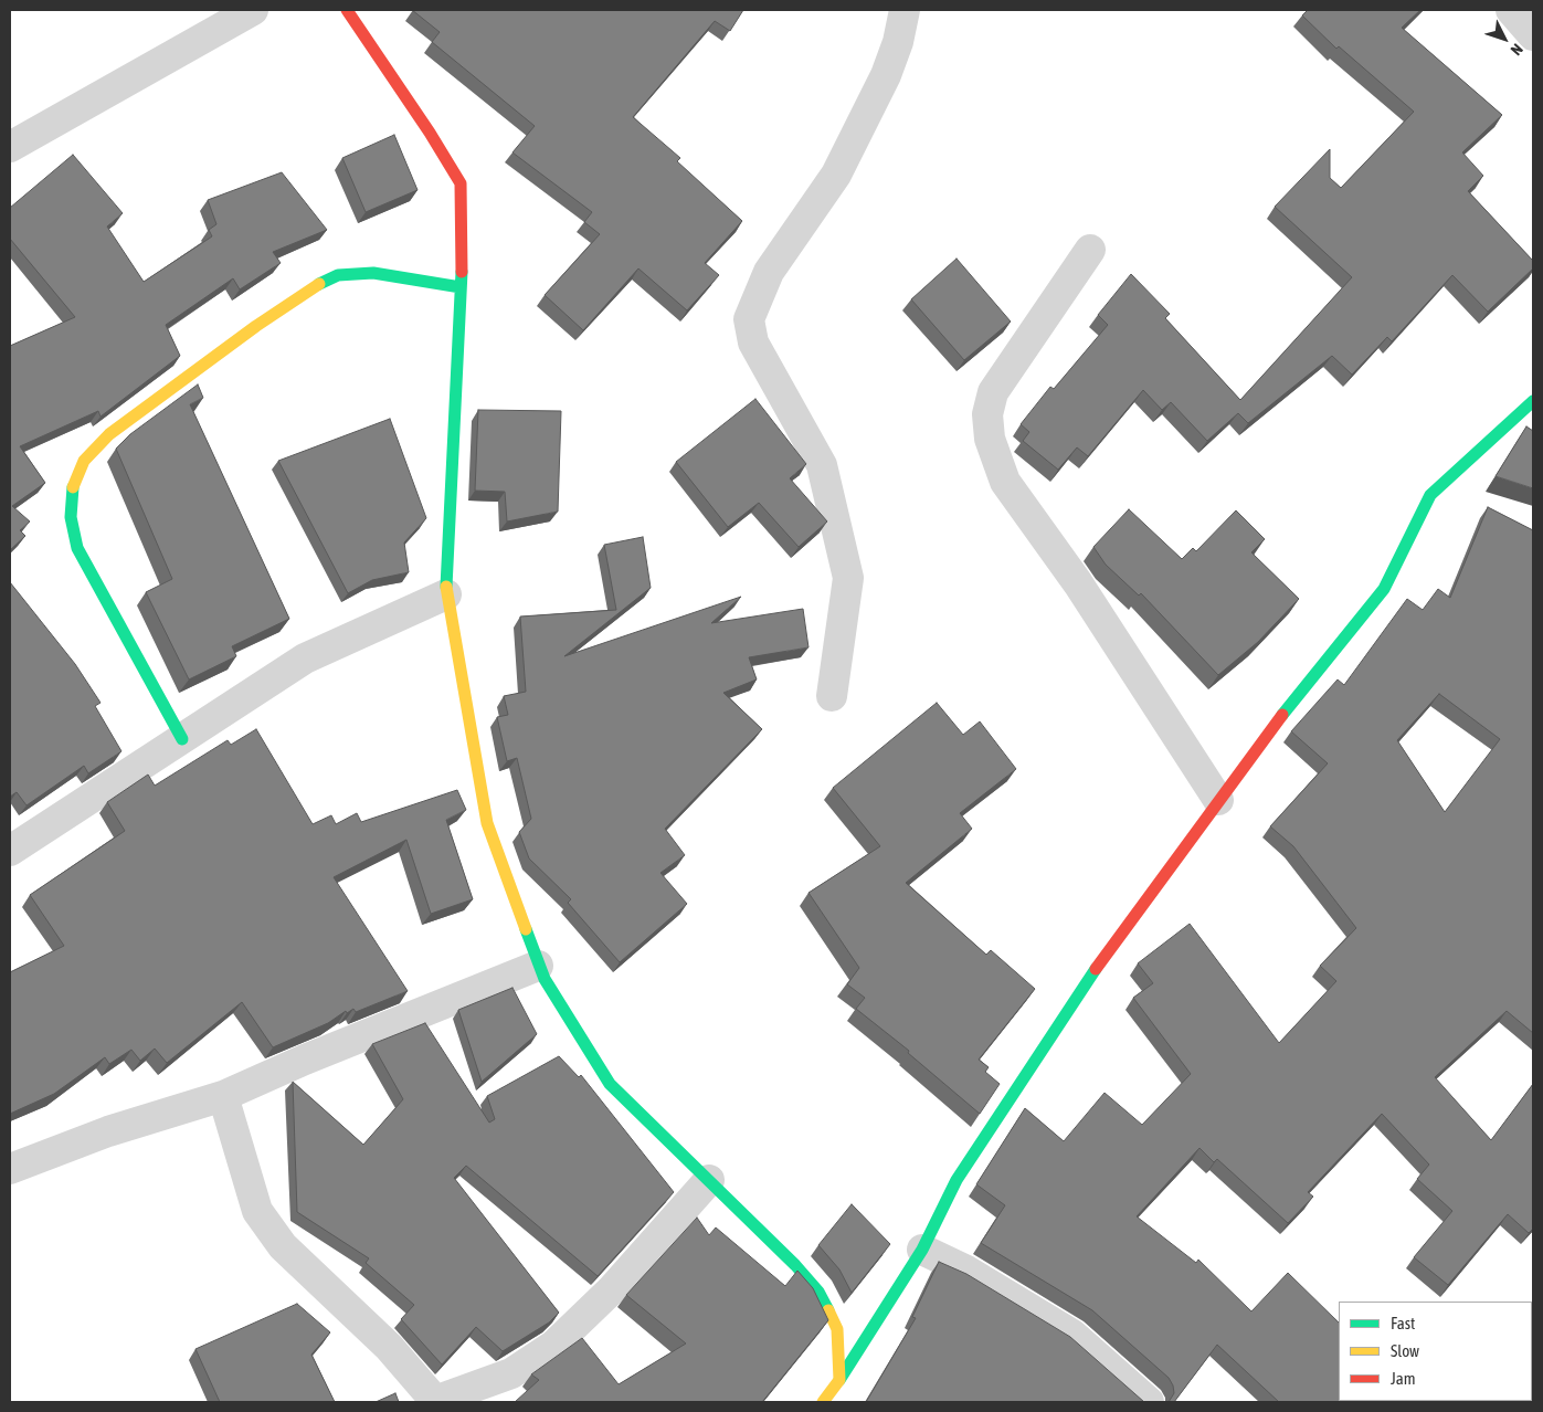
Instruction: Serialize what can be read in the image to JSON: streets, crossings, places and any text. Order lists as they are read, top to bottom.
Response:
{
  "legend": ["Fast", "Slow", "Jam"],
  "north": "bottom right"
}
